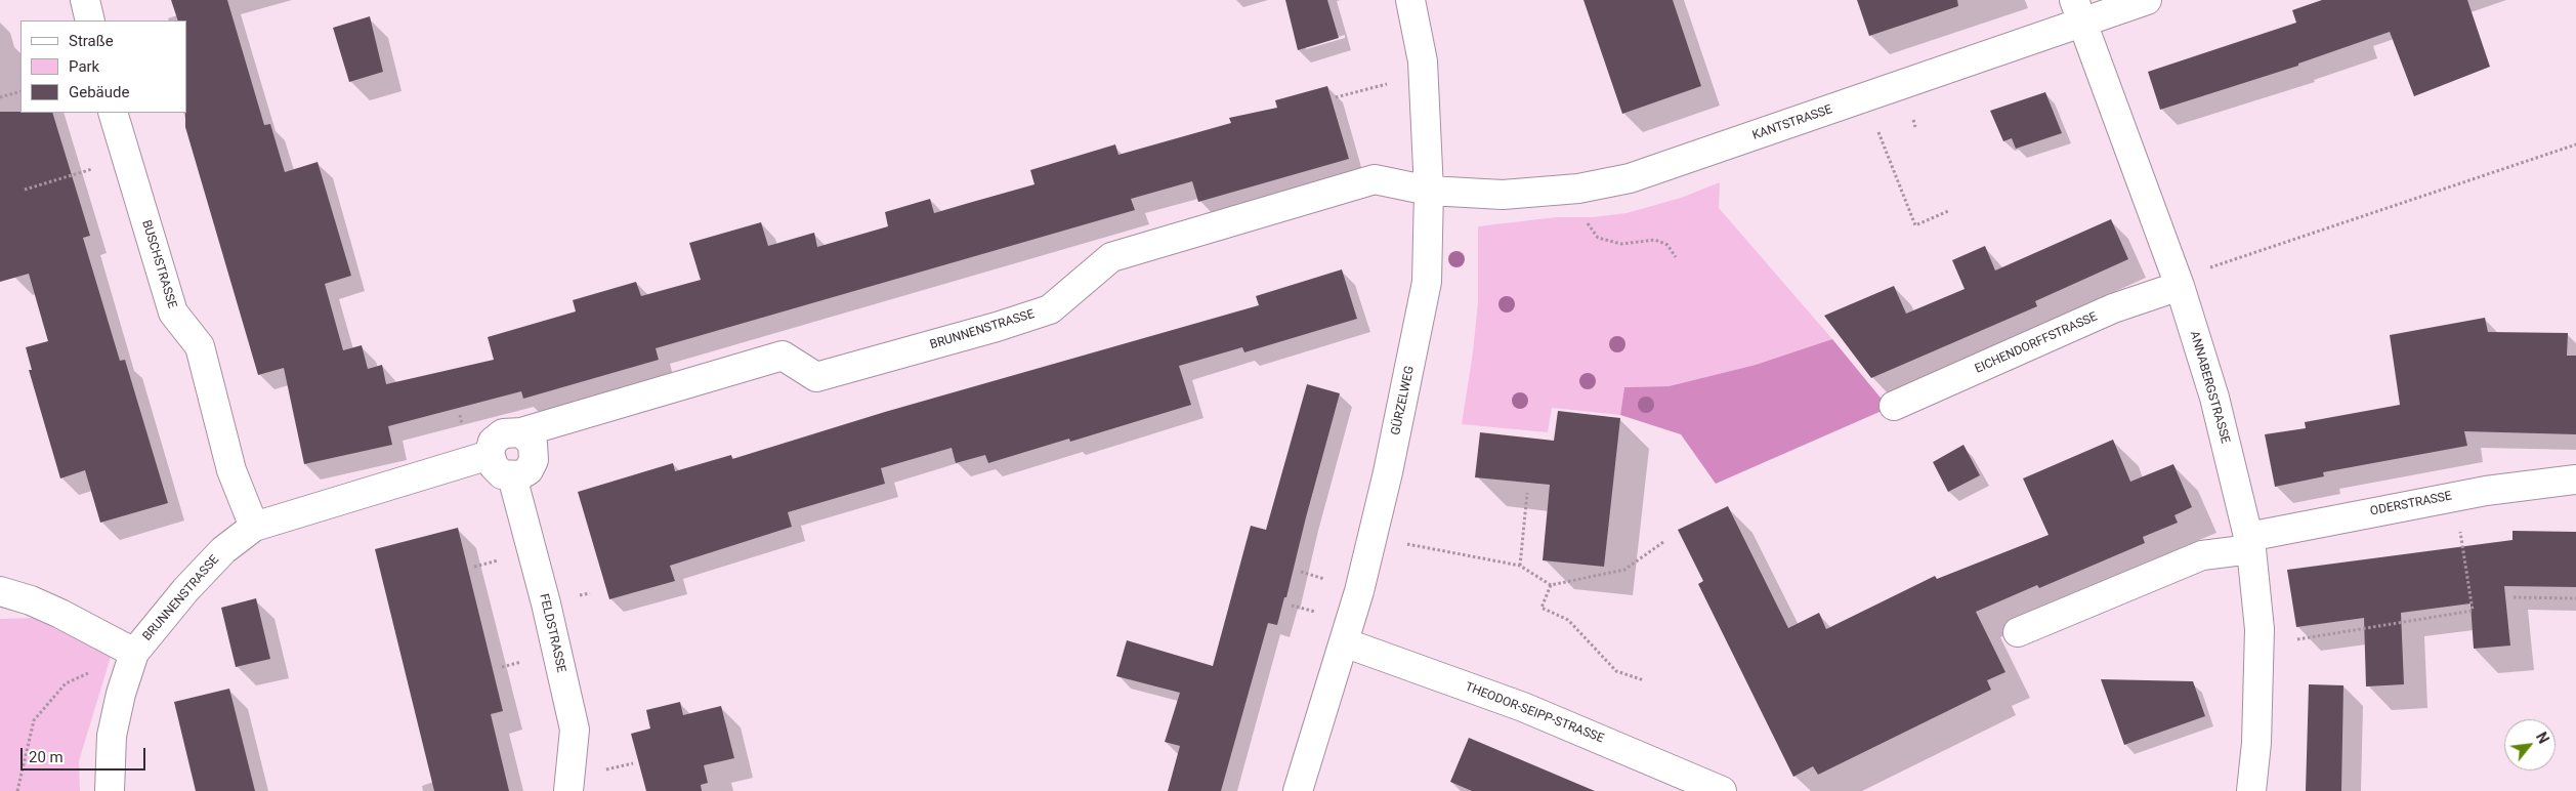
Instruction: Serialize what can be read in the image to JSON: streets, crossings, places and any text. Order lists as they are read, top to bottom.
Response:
{
  "streets": {
    "street": [
      "KANTSTRASSE",
      "BUSCHSTRASSE",
      "BRUNNENSTRASSE",
      "EICHENDORFFSTRASSE",
      "ANNABERGSTRASSE",
      "GÜRZELWEG",
      "ODERSTRASSE",
      "FELDSTRASSE",
      "THEODOR-SEIPP-STRASSE"
    ]
  },
  "crossings": [
    ["KANTSTRASSE", "BRUNNENSTRASSE"],
    ["KANTSTRASSE", "ANNABERGSTRASSE"],
    ["KANTSTRASSE", "GÜRZELWEG"],
    ["BUSCHSTRASSE", "BRUNNENSTRASSE"],
    ["BRUNNENSTRASSE", "GÜRZELWEG"],
    ["BRUNNENSTRASSE", "FELDSTRASSE"],
    ["EICHENDORFFSTRASSE", "ANNABERGSTRASSE"],
    ["ANNABERGSTRASSE", "ODERSTRASSE"],
    ["GÜRZELWEG", "THEODOR-SEIPP-STRASSE"]
  ],
  "legend": ["Straße", "Park", "Gebäude"],
  "scale_bar": "20 m",
  "north": "top right"
}
